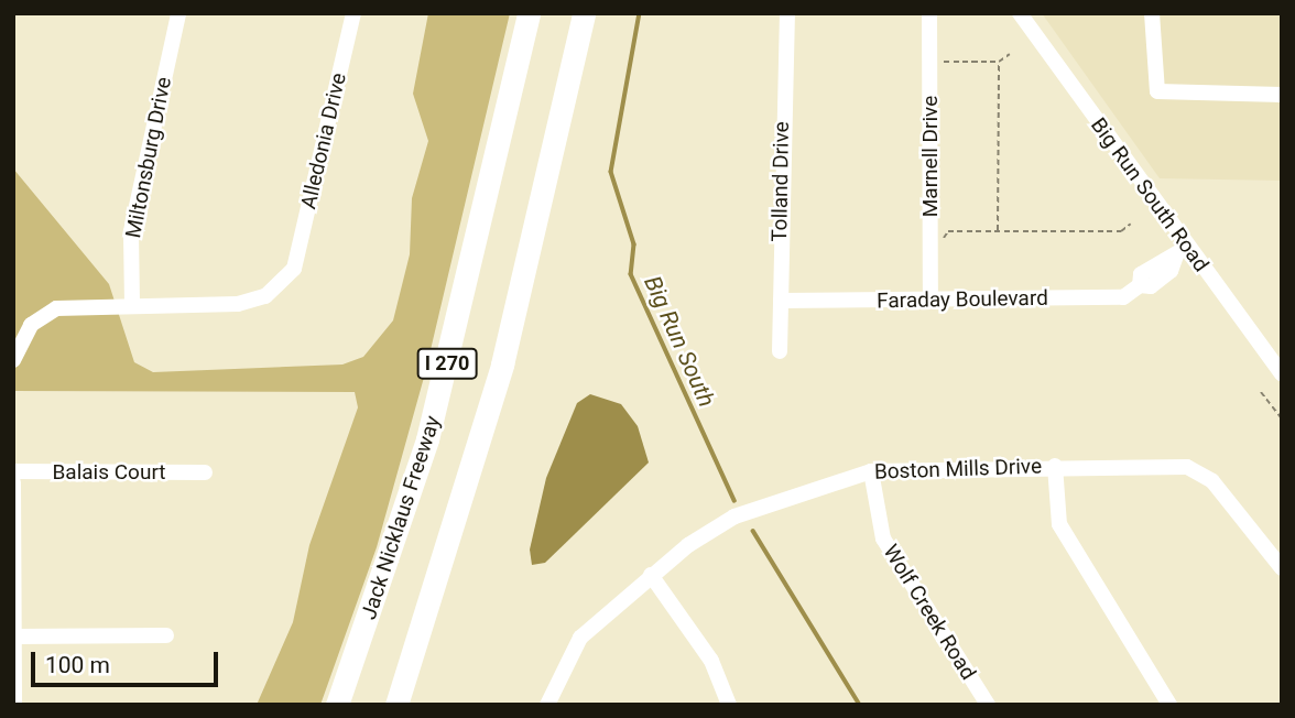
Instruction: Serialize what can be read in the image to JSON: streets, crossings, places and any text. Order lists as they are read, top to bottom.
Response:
{
  "streets": {
    "highway": ["I 270", "Jack Nicklaus Freeway"],
    "street": [
      "Alledonia Drive",
      "Marnell Drive",
      "Miltonsburg Drive",
      "Tolland Drive",
      "Big Run South Road",
      "Faraday Boulevard",
      "Boston Mills Drive",
      "Balais Court",
      "Wolf Creek Road"
    ]
  },
  "crossings": [
    ["Alledonia Drive", "Miltonsburg Drive"],
    ["Marnell Drive", "Faraday Boulevard"],
    ["Tolland Drive", "Faraday Boulevard"],
    ["Big Run South Road", "Faraday Boulevard"],
    ["Boston Mills Drive", "Wolf Creek Road"]
  ],
  "water": ["Big Run South"],
  "scale_bar": "100 m"
}
